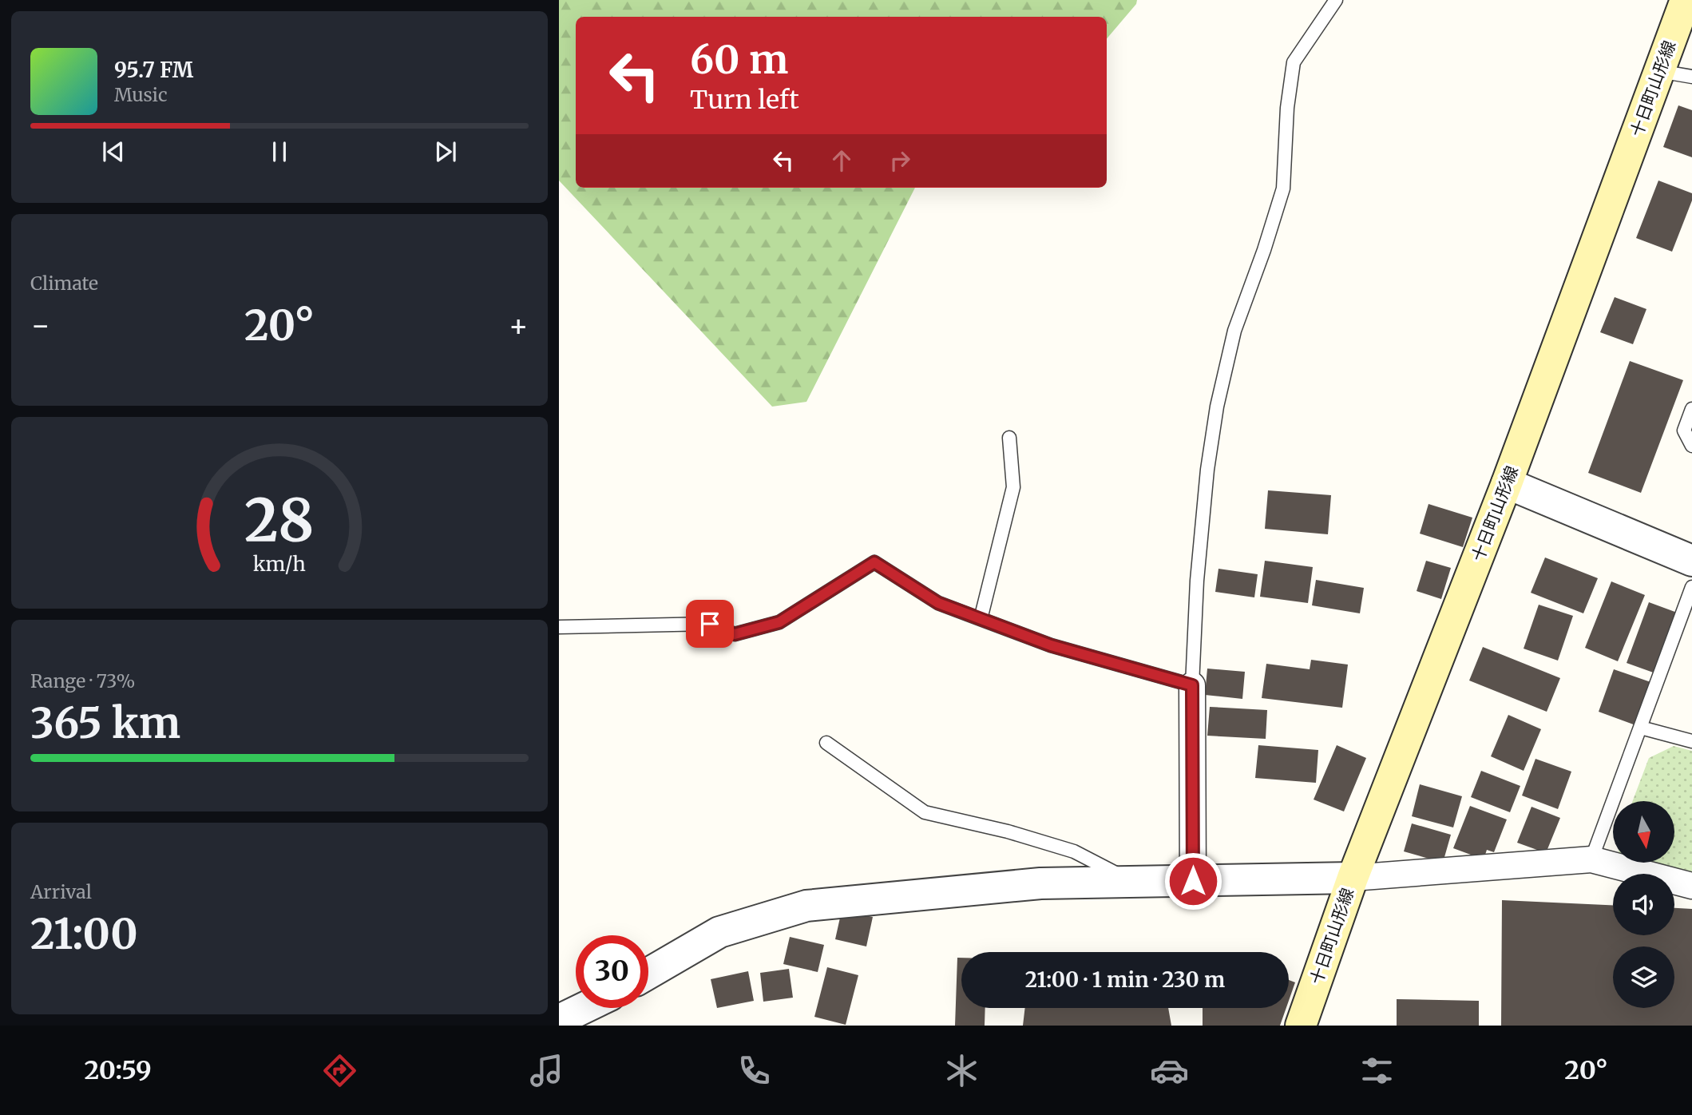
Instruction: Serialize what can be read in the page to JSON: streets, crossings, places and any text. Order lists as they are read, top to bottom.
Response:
{
  "streets": {
    "main road": ["十日町山形線"]
  },
  "north": "bottom",
  "page": {
    "turn": ["60 m", "Turn left"],
    "song": ["95.7 FM", "Music"],
    "tile": [
      "Climate",
      ["Range · 73%", "365 km"],
      ["Arrival", "21:00"]
    ],
    "heat": ["−", "20°", "+"],
    "limit": "30",
    "trip": "21:00 · 1 min · 230 m",
    "tabs": ["20:59", "20°"],
    "gauge": ["28", "km/h"]
  }
}
